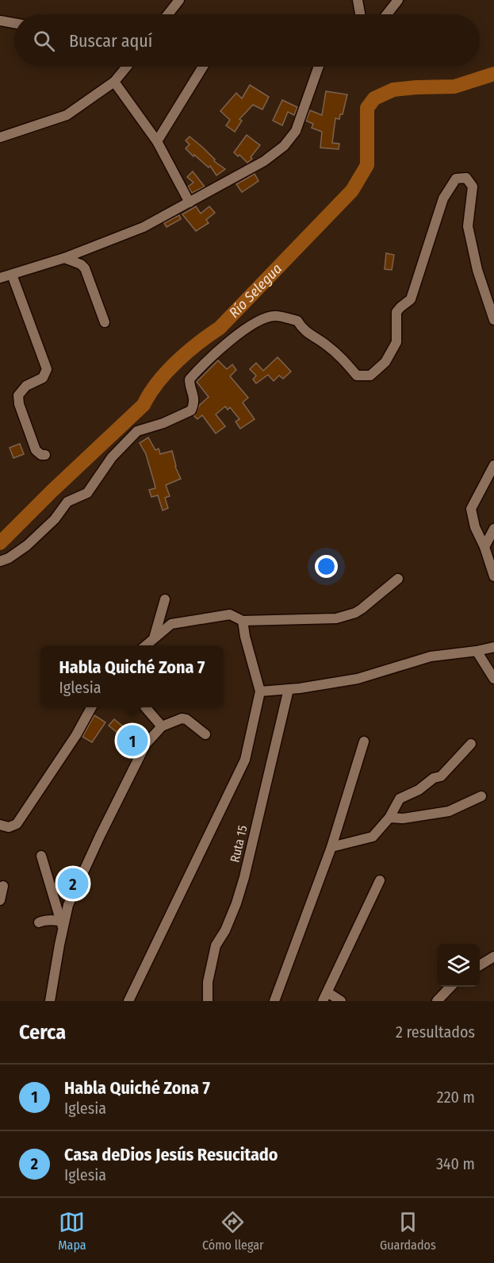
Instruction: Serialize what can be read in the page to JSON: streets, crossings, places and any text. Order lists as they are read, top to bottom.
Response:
{
  "streets": {
    "street": ["Ruta 15"]
  },
  "water": ["Río Selegua"],
  "page": {
    "search": "Buscar aquí",
    "popup": ["Habla Quiché Zona 7", "Iglesia"],
    "pins": ["1", "2"],
    "heading": ["Cerca", "2 resultados"],
    "list": [
      {
        "mark": "1",
        "name": "Habla Quiché Zona 7",
        "note": "Iglesia",
        "value": "220 m"
      },
      {
        "mark": "2",
        "name": "Casa deDios Jesús Resucitado",
        "note": "Iglesia",
        "value": "340 m"
      }
    ],
    "nav": ["Mapa", "Cómo llegar", "Guardados"]
  }
}
